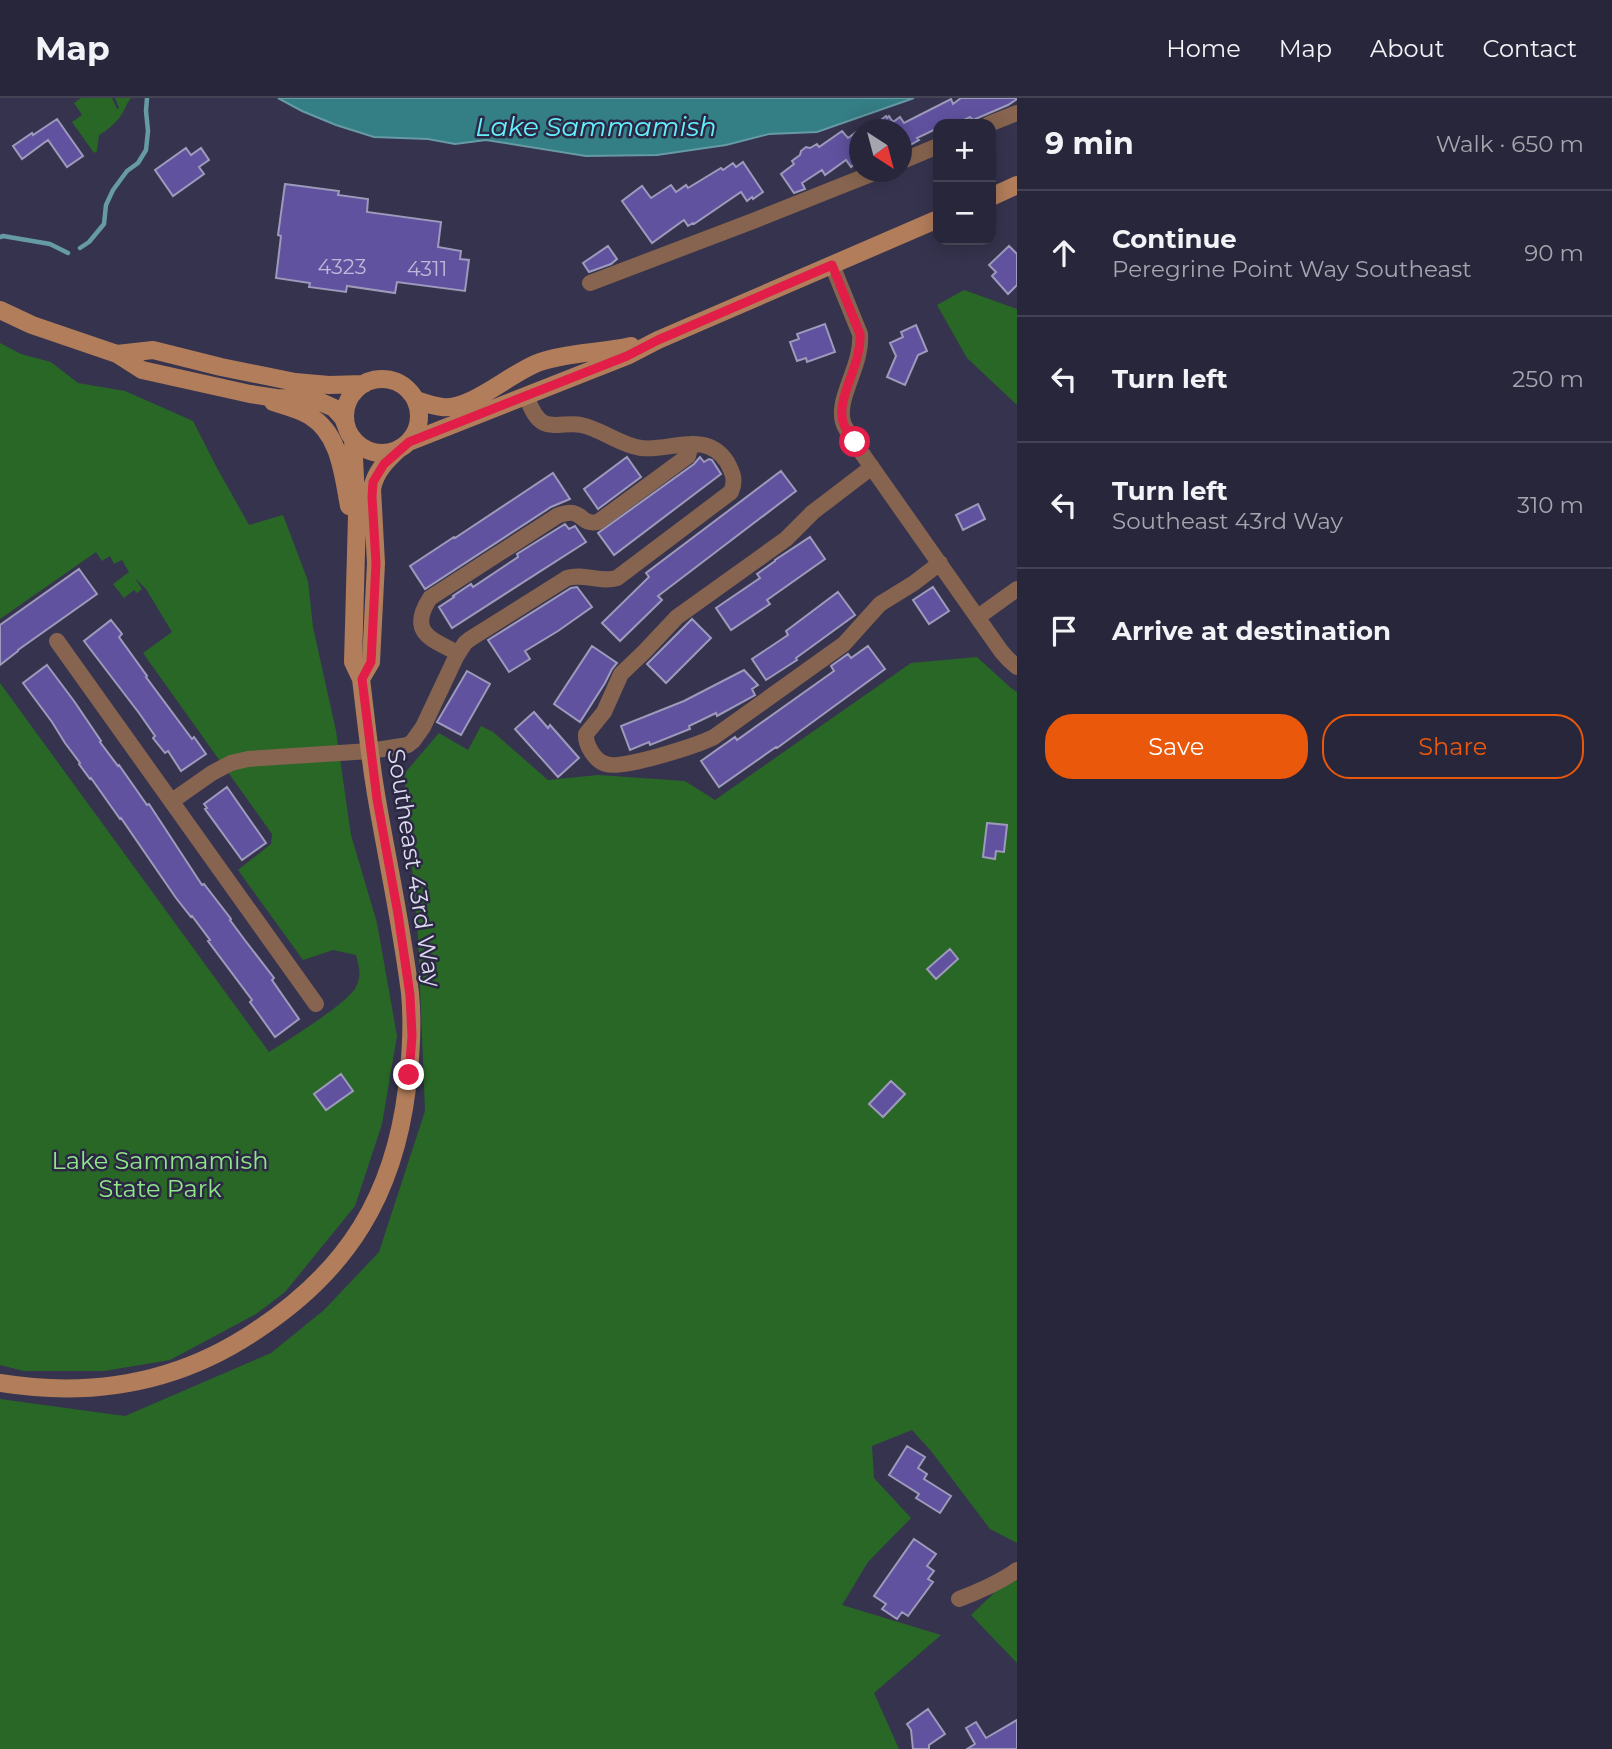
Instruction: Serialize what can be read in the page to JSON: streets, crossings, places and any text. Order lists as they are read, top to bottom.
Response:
{
  "streets": {
    "main road": ["Southeast 43rd Way"]
  },
  "water": ["Lake Sammamish"],
  "parks": ["Lake Sammamish State Park"],
  "house_numbers": ["4323", "4311"],
  "north": "bottom right",
  "page": {
    "header": "Map",
    "nav": [
      "Home",
      "Map",
      "About",
      "Contact"
    ],
    "heading": ["9 min", "Walk · 650 m"],
    "map_buttons": ["+", "−"],
    "list": [
      ["Continue", "Peregrine Point Way Southeast", "90 m"],
      ["Turn left", "250 m"],
      ["Turn left", "Southeast 43rd Way", "310 m"],
      "Arrive at destination"
    ],
    "buttons": ["Save", "Share"]
  }
}
